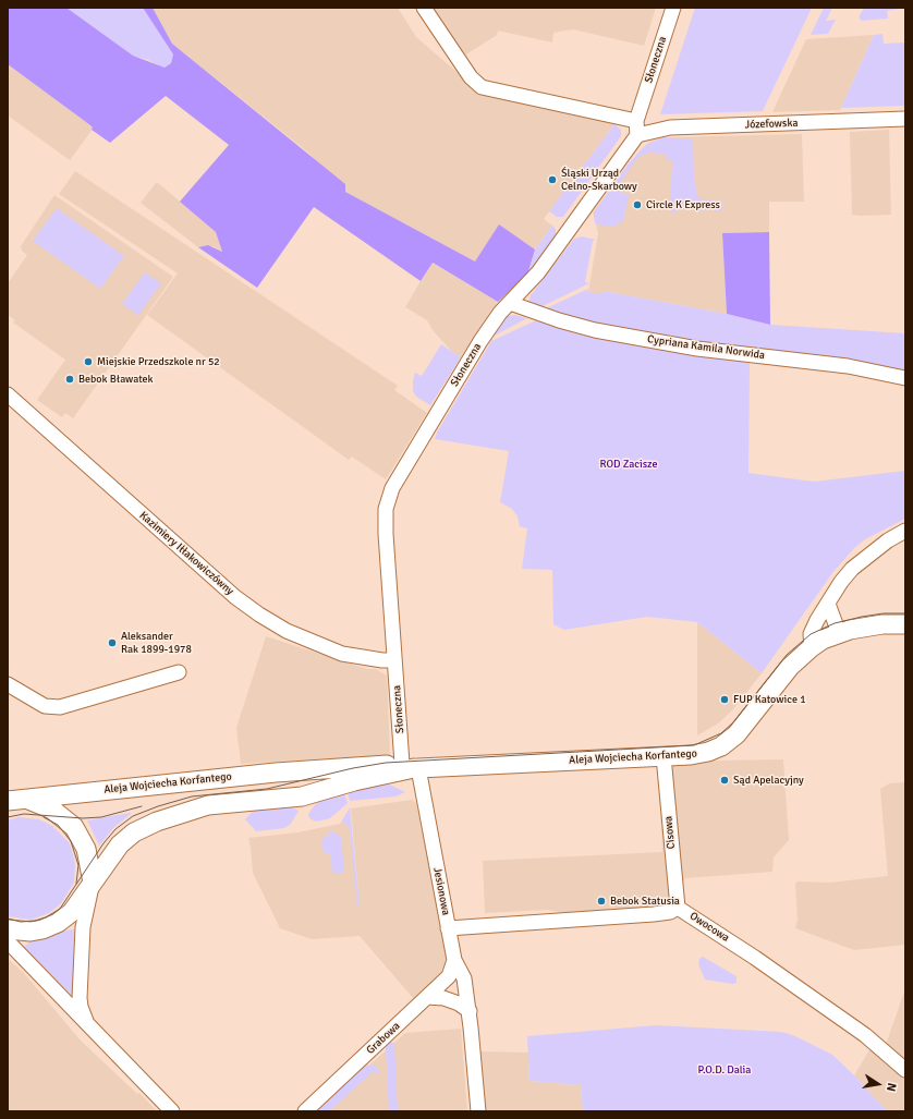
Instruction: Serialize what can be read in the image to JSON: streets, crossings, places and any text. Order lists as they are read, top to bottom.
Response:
{
  "streets": {
    "main road": ["Aleja Wojciecha Korfantego"],
    "street": [
      "Słoneczna",
      "Józefowska",
      "Cypriana Kamila Norwida",
      "Kazimiery Iłłakowiczówny",
      "Cisowa",
      "Jesionowa",
      "Owocowa",
      "Grabowa"
    ]
  },
  "crossings": [
    ["Słoneczna", "Józefowska"],
    ["Słoneczna", "Cypriana Kamila Norwida"],
    ["Słoneczna", "Kazimiery Iłłakowiczówny"],
    ["Słoneczna", "Aleja Wojciecha Korfantego"],
    ["Słoneczna", "Jesionowa"],
    ["Aleja Wojciecha Korfantego", "Cisowa"],
    ["Aleja Wojciecha Korfantego", "Jesionowa"],
    ["Cisowa", "Owocowa"],
    ["Jesionowa", "Owocowa"],
    ["Jesionowa", "Grabowa"]
  ],
  "parks": ["ROD Zacisze", "P.O.D. Dalia"],
  "places": [
    "Śląski Urząd Celno-Skarbowy",
    "Circle K Express",
    "Miejskie Przedszkole nr 52",
    "Bebok Bławatek",
    "Aleksander Rak 1899-1978",
    "FUP Katowice 1",
    "Sąd Apelacyjny",
    "Bebok Statusia"
  ],
  "north": "right"
}
